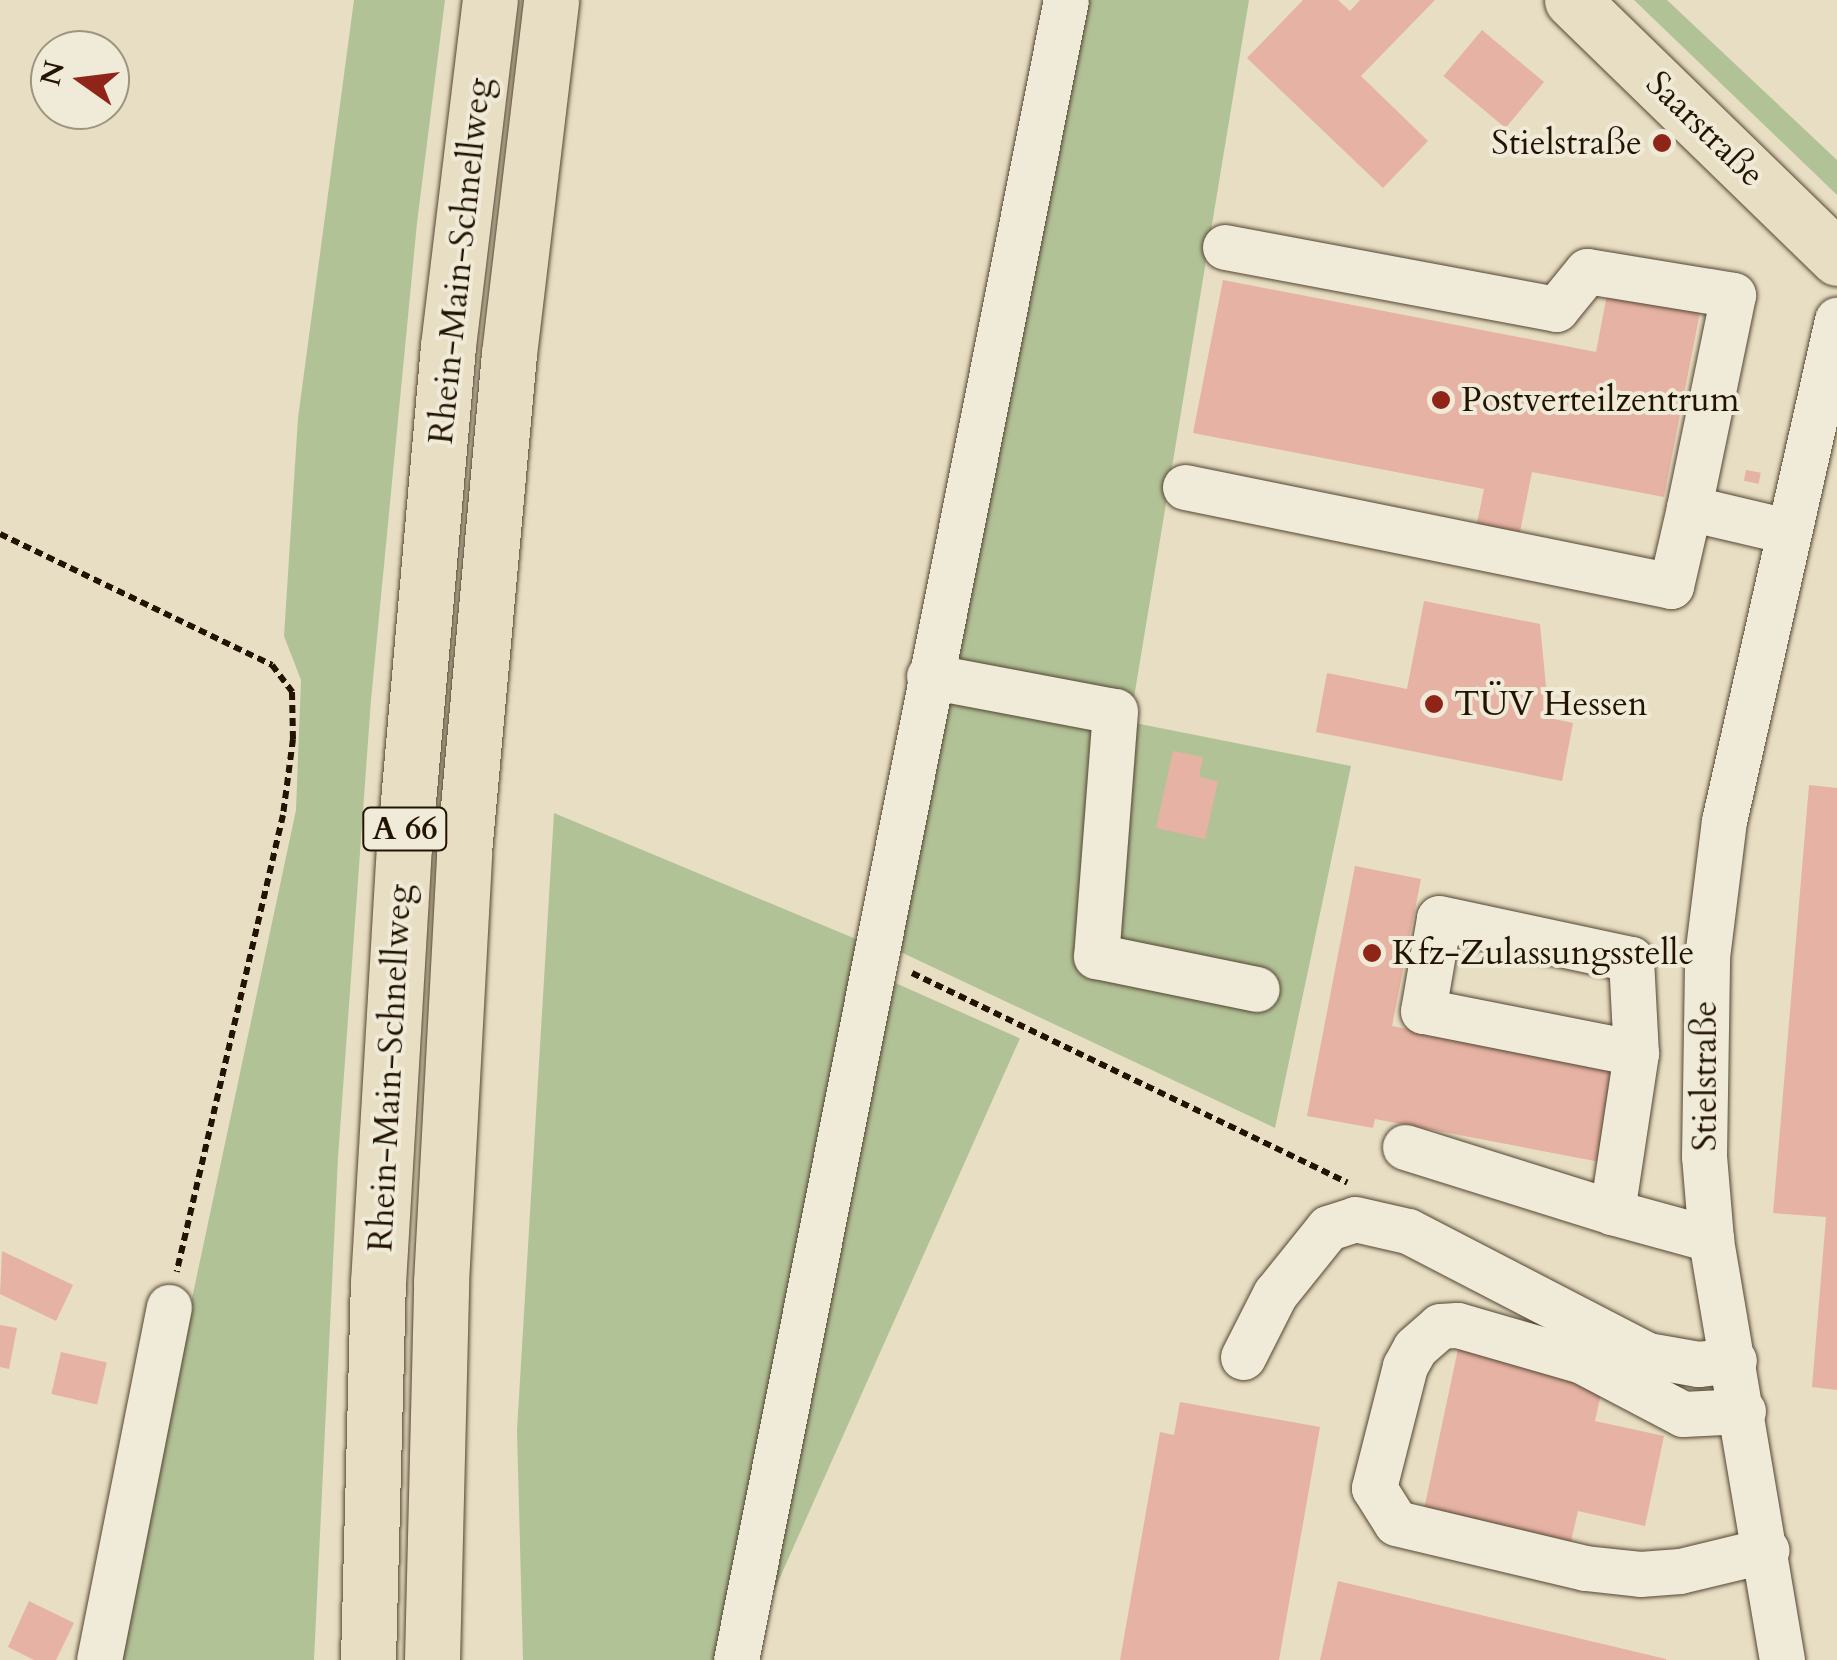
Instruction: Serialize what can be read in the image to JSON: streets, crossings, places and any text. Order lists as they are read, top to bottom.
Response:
{
  "streets": {
    "main road": ["Saarstraße", "Rhein-Main-Schnellweg", "A 66"],
    "street": ["Stielstraße"]
  },
  "places": [
    "Stielstraße",
    "Postverteilzentrum",
    "TÜV Hessen",
    "Kfz-Zulassungsstelle"
  ],
  "north": "left"
}
